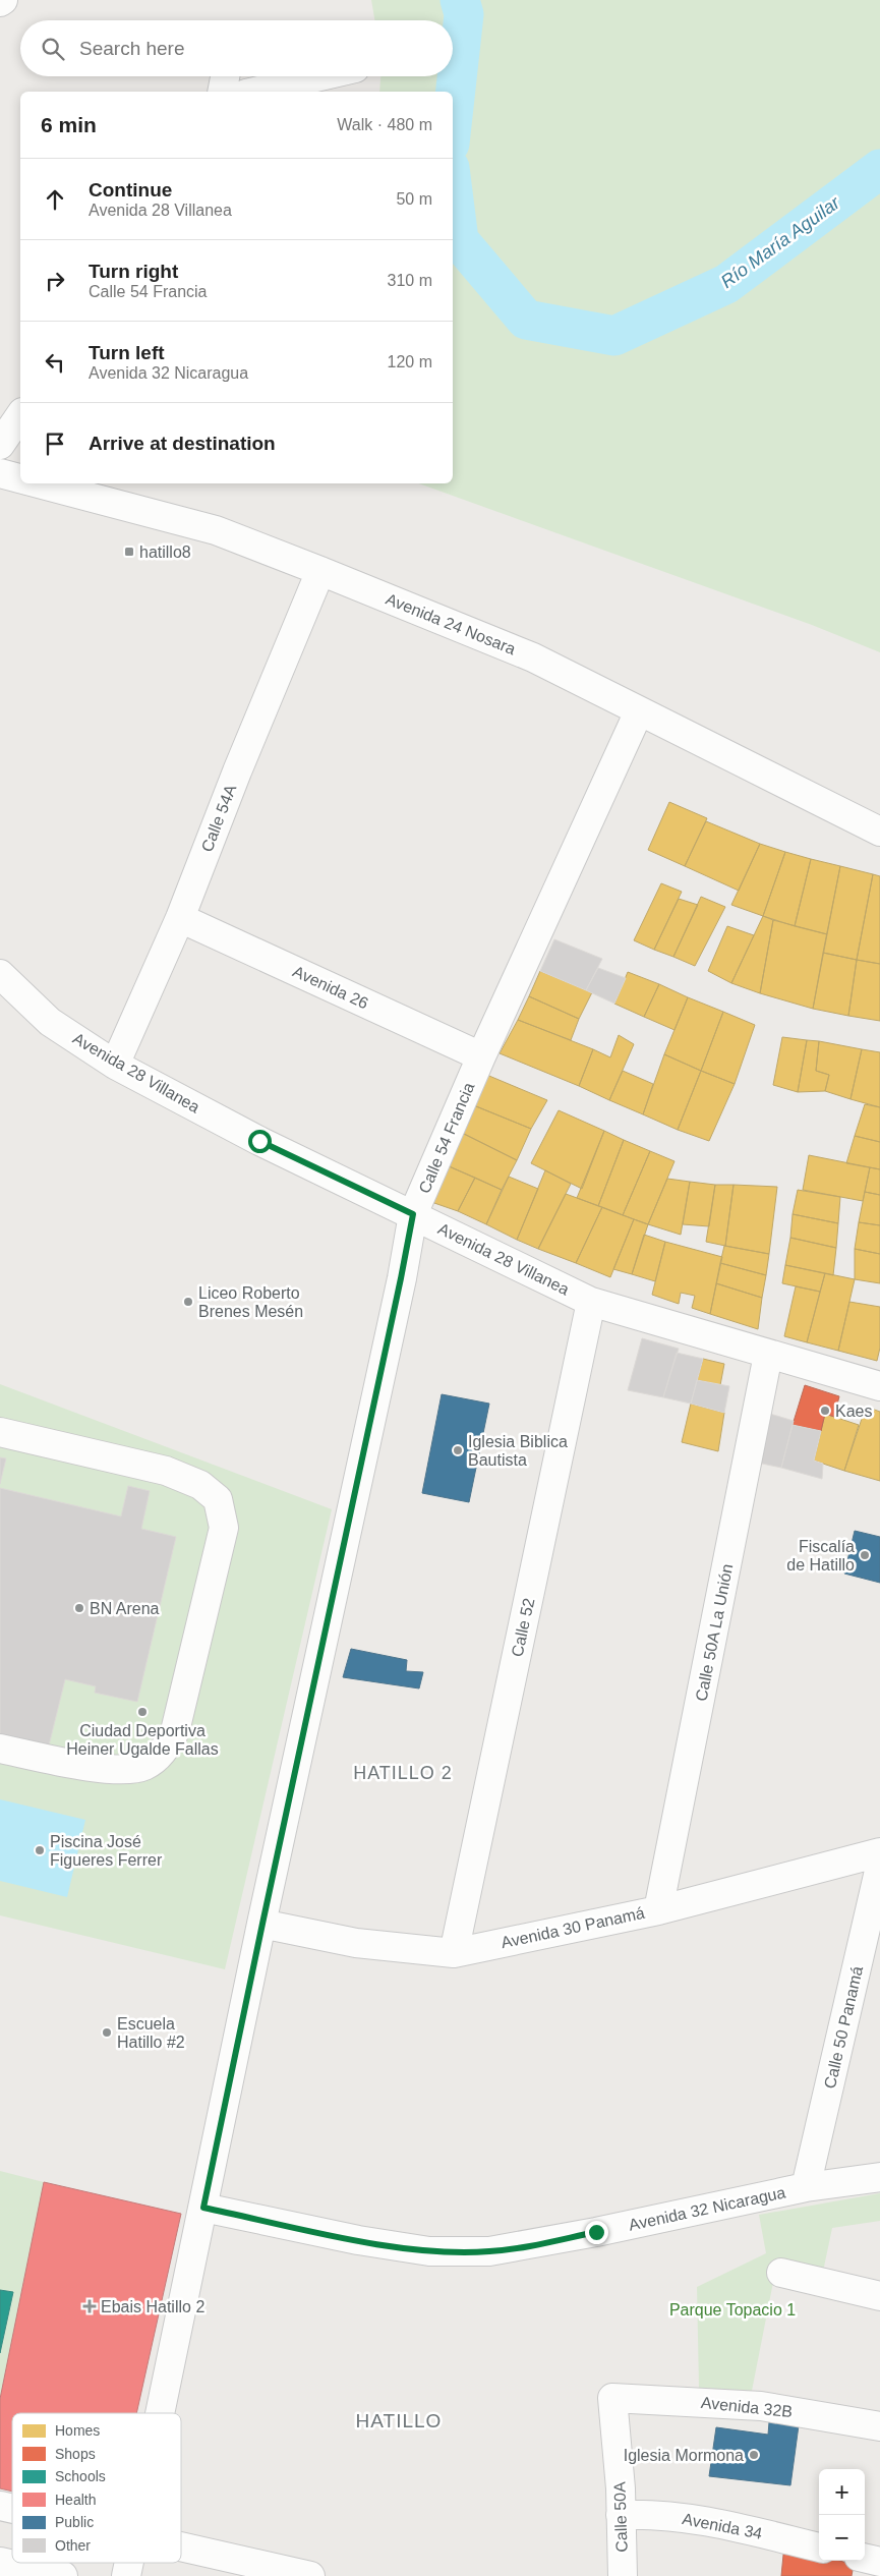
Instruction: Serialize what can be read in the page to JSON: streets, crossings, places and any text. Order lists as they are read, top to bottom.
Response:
{
  "streets": {
    "street": [
      "Avenida 24 Nosara",
      "Calle 54A",
      "Avenida 26",
      "Avenida 28 Villanea",
      "Calle 54 Francia",
      "Calle 52",
      "Calle 50A La Unión",
      "Avenida 30 Panamá",
      "Calle 50 Panamá",
      "Avenida 32 Nicaragua",
      "Avenida 32B",
      "Calle 50A",
      "Avenida 34"
    ]
  },
  "crossings": [
    ["Avenida 24 Nosara", "Calle 54A"],
    ["Avenida 24 Nosara", "Calle 54 Francia"],
    ["Calle 54A", "Avenida 26"],
    ["Calle 54A", "Avenida 28 Villanea"],
    ["Avenida 26", "Calle 54 Francia"],
    ["Avenida 28 Villanea", "Calle 54 Francia"],
    ["Avenida 28 Villanea", "Calle 52"],
    ["Avenida 28 Villanea", "Calle 50A La Unión"],
    ["Calle 54 Francia", "Avenida 30 Panamá"],
    ["Calle 54 Francia", "Avenida 32 Nicaragua"],
    ["Calle 52", "Avenida 30 Panamá"],
    ["Calle 50A La Unión", "Avenida 30 Panamá"],
    ["Calle 50 Panamá", "Avenida 32 Nicaragua"],
    ["Avenida 32B", "Calle 50A"],
    ["Calle 50A", "Avenida 34"]
  ],
  "districts": ["HATILLO 2", "HATILLO"],
  "water": ["Río María Aguilar"],
  "parks": ["Parque Topacio 1"],
  "places": {
    "transit": ["hatillo8"],
    "other": [
      "Liceo Roberto Brenes Mesén",
      "Kaes",
      "Iglesia Biblica Bautista",
      "Fiscalía de Hatillo",
      "BN Arena",
      "Ciudad Deportiva Heiner Ugalde Fallas",
      "Piscina José Figueres Ferrer",
      "Escuela Hatillo #2",
      "Iglesia Mormona"
    ],
    "health": ["Ebais Hatillo 2"]
  },
  "legend": [
    "Homes",
    "Shops",
    "Schools",
    "Health",
    "Public",
    "Other"
  ],
  "page": {
    "search": "Search here",
    "heading": ["6 min", "Walk · 480 m"],
    "list": [
      ["Continue", "Avenida 28 Villanea", "50 m"],
      ["Turn right", "Calle 54 Francia", "310 m"],
      ["Turn left", "Avenida 32 Nicaragua", "120 m"],
      "Arrive at destination"
    ],
    "map_buttons": ["+", "−"]
  }
}
